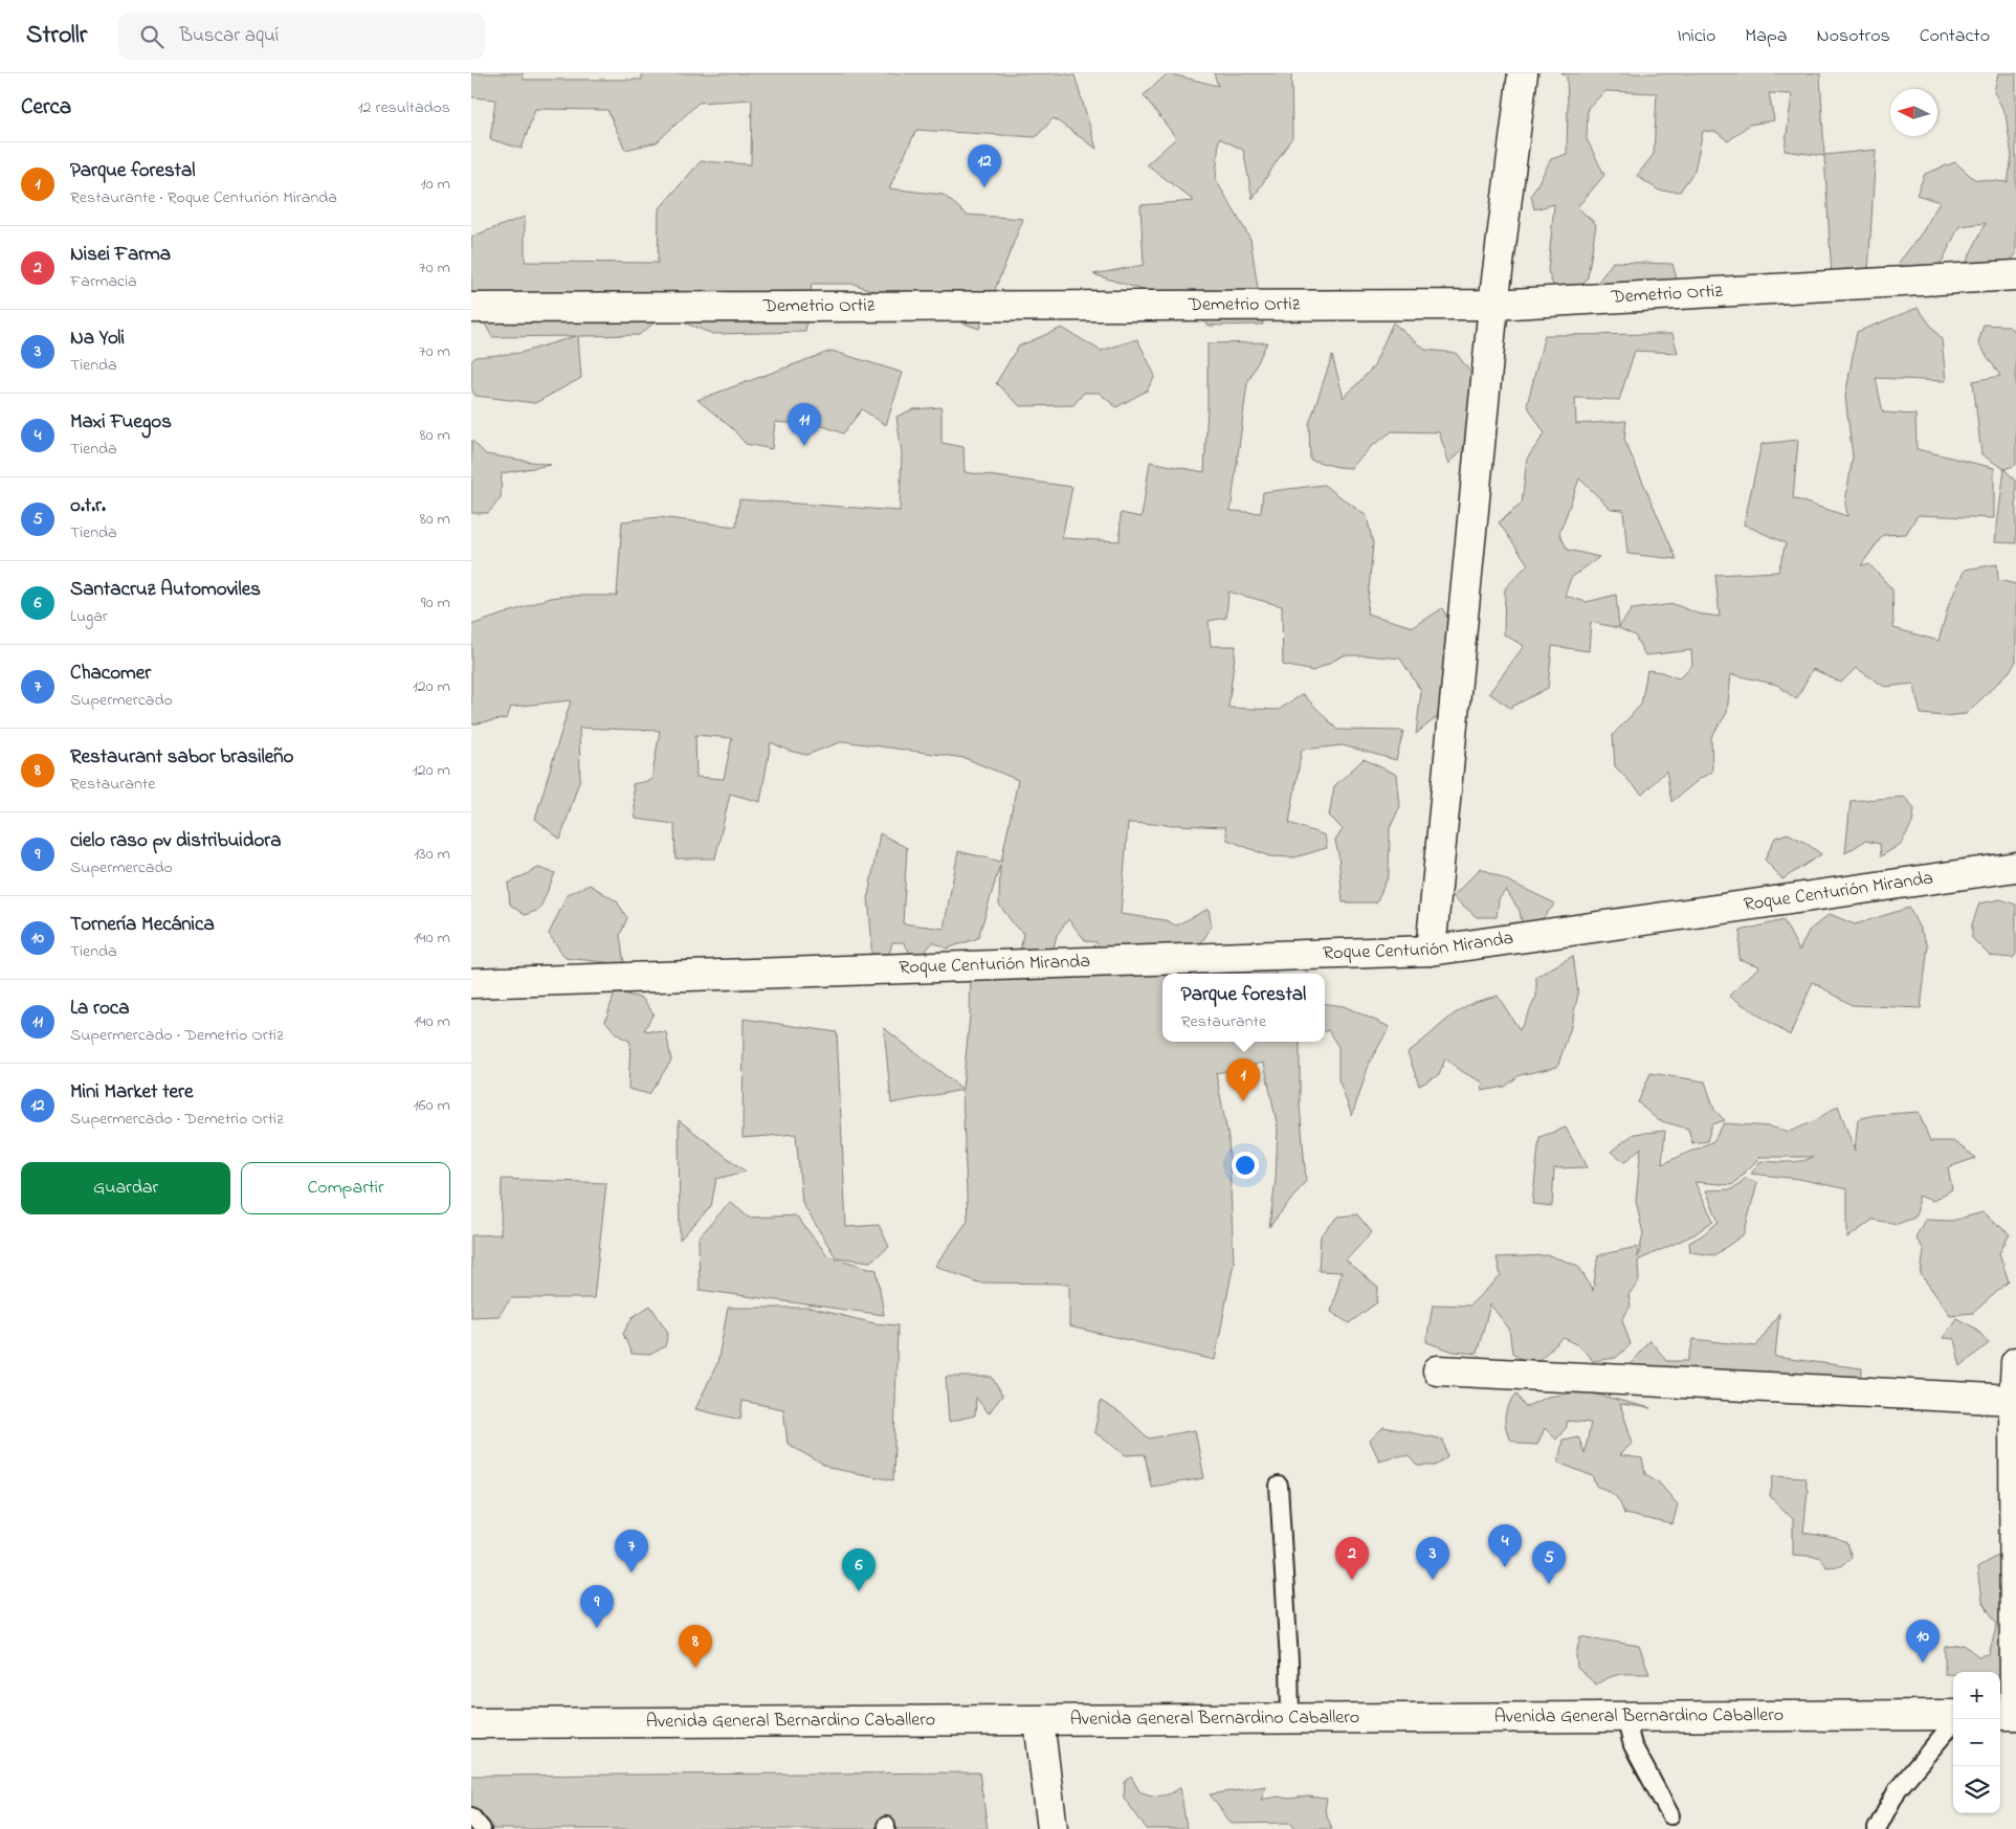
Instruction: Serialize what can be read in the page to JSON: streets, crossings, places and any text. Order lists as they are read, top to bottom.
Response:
{
  "streets": {
    "street": ["Demetrio Ortiz", "Roque Centurión Miranda", "Avenida General Bernardino Caballero"]
  },
  "north": "left",
  "page": {
    "header": "Strollr",
    "search": "Buscar aquí",
    "nav": [
      "Inicio",
      "Mapa",
      "Nosotros",
      "Contacto"
    ],
    "heading": ["Cerca", "12 resultados"],
    "list": [
      {
        "mark": "1",
        "name": "Parque forestal",
        "note": "Restaurante · Roque Centurión Miranda",
        "value": "10 m"
      },
      {
        "mark": "2",
        "name": "Nisei Farma",
        "note": "Farmacia",
        "value": "70 m"
      },
      {
        "mark": "3",
        "name": "Na Yoli",
        "note": "Tienda",
        "value": "70 m"
      },
      {
        "mark": "4",
        "name": "Maxi Fuegos",
        "note": "Tienda",
        "value": "80 m"
      },
      {
        "mark": "5",
        "name": "o.t.r.",
        "note": "Tienda",
        "value": "80 m"
      },
      {
        "mark": "6",
        "name": "Santacruz Automoviles",
        "note": "Lugar",
        "value": "90 m"
      },
      {
        "mark": "7",
        "name": "Chacomer",
        "note": "Supermercado",
        "value": "120 m"
      },
      {
        "mark": "8",
        "name": "Restaurant sabor brasileño",
        "note": "Restaurante",
        "value": "120 m"
      },
      {
        "mark": "9",
        "name": "cielo raso pv distribuidora",
        "note": "Supermercado",
        "value": "130 m"
      },
      {
        "mark": "10",
        "name": "Tornería Mecánica",
        "note": "Tienda",
        "value": "140 m"
      },
      {
        "mark": "11",
        "name": "La roca",
        "note": "Supermercado · Demetrio Ortiz",
        "value": "140 m"
      },
      {
        "mark": "12",
        "name": "Mini Market tere",
        "note": "Supermercado · Demetrio Ortiz",
        "value": "160 m"
      }
    ],
    "pins": [
      "12",
      "11",
      "1",
      "4",
      "7",
      "2",
      "3",
      "5",
      "6",
      "9",
      "10",
      "8"
    ],
    "popup": ["Parque forestal", "Restaurante"],
    "buttons": ["Guardar", "Compartir"],
    "map_buttons": ["+", "−"]
  }
}
